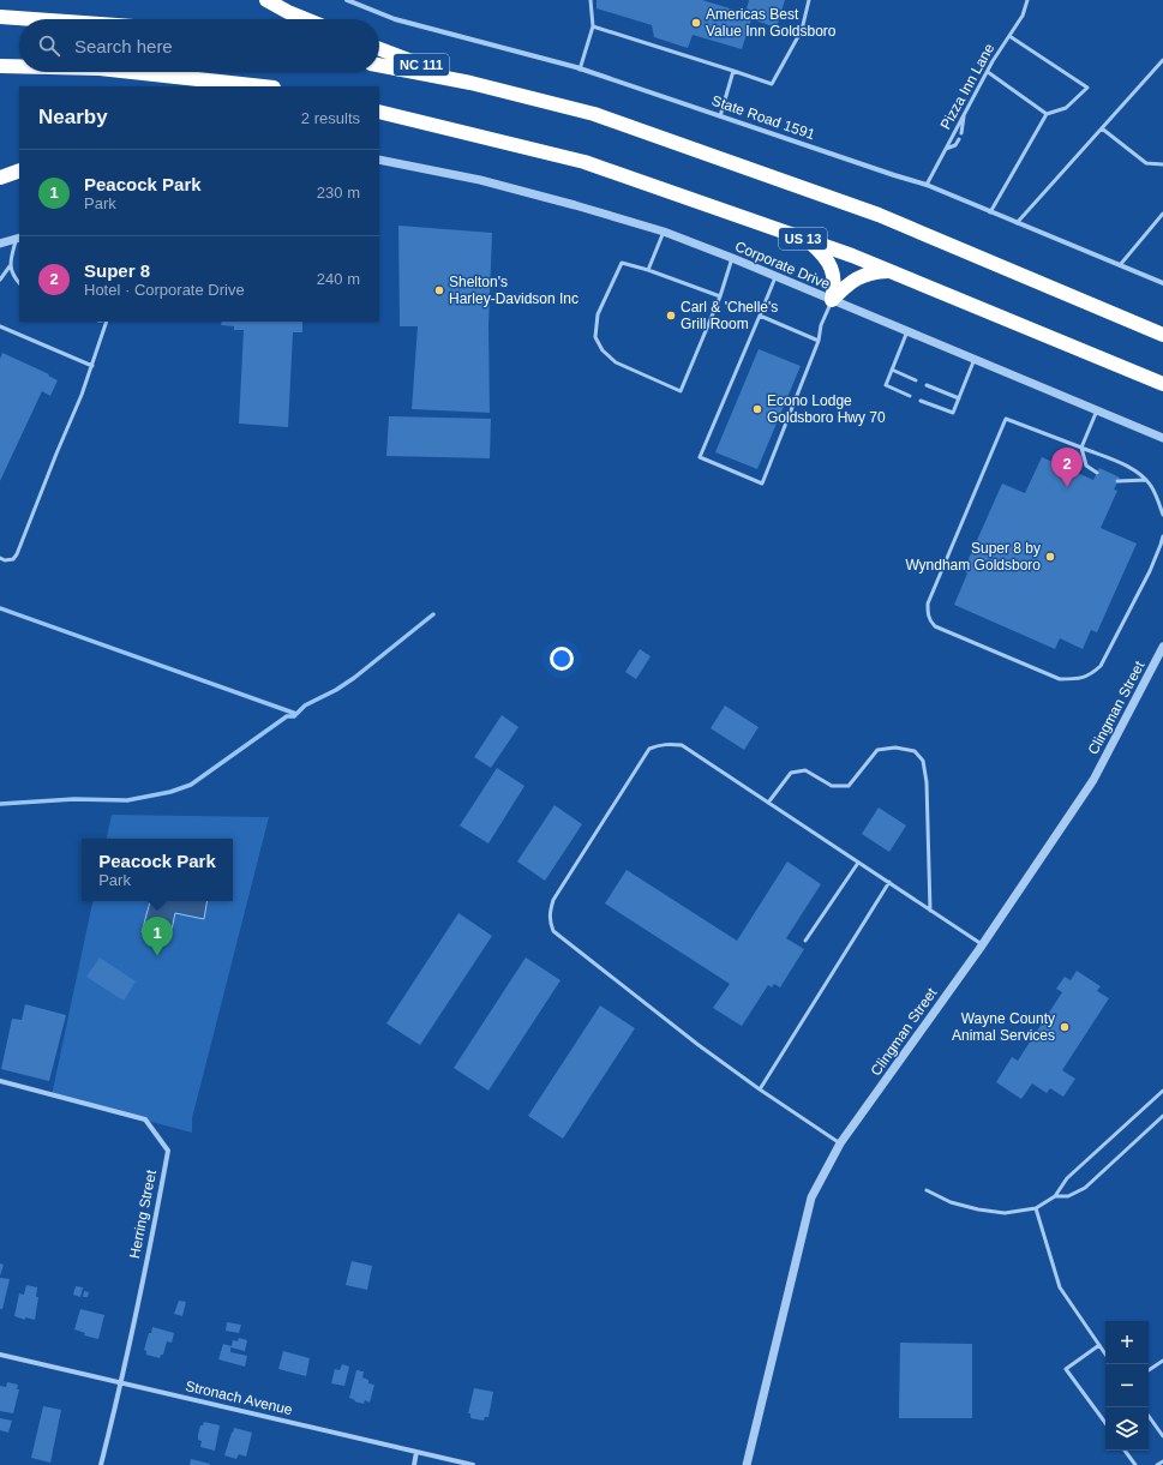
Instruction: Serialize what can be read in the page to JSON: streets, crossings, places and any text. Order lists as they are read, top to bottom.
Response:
{
  "streets": {
    "highway": ["NC 111", "US 13"],
    "street": [
      "State Road 1591",
      "Corporate Drive",
      "Clingman Street",
      "Herring Street",
      "Stronach Avenue"
    ],
    "lane": ["Pizza Inn Lane"]
  },
  "crossings": [
    ["Pizza Inn Lane", "State Road 1591"],
    ["Herring Street", "Stronach Avenue"]
  ],
  "places": [
    "Americas Best Value Inn Goldsboro",
    "Shelton's Harley-Davidson Inc",
    "Carl & 'Chelle's Grill Room",
    "Econo Lodge Goldsboro Hwy 70",
    "Super 8 by Wyndham Goldsboro",
    "Wayne County Animal Services"
  ],
  "page": {
    "search": "Search here",
    "heading": ["Nearby", "2 results"],
    "list": [
      {
        "mark": "1",
        "name": "Peacock Park",
        "note": "Park",
        "value": "230 m"
      },
      {
        "mark": "2",
        "name": "Super 8",
        "note": "Hotel · Corporate Drive",
        "value": "240 m"
      }
    ],
    "pins": ["2", "1"],
    "popup": ["Peacock Park", "Park"],
    "map_buttons": ["+", "−"]
  }
}
